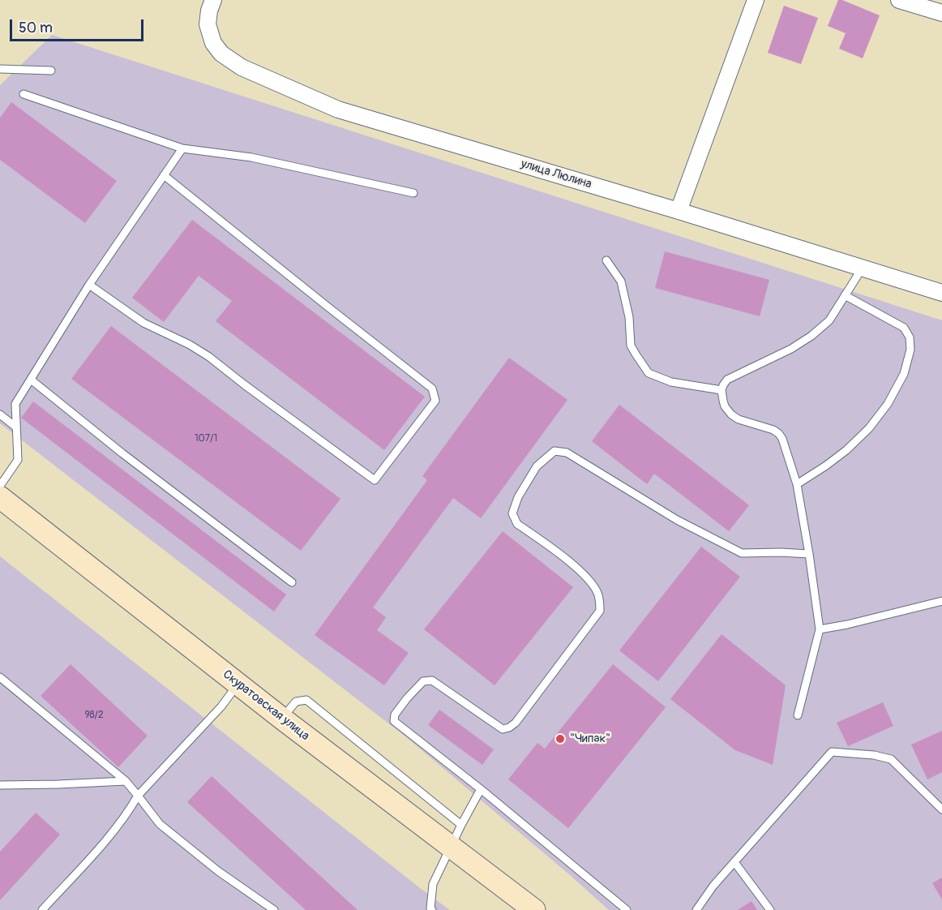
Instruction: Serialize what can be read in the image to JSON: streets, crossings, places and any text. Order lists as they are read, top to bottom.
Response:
{
  "streets": {
    "street": ["улица Люлина", "Скуратовская улица"]
  },
  "places": ["\"Чипак\""],
  "house_numbers": ["107/1", "98/2"],
  "scale_bar": "50 m"
}
